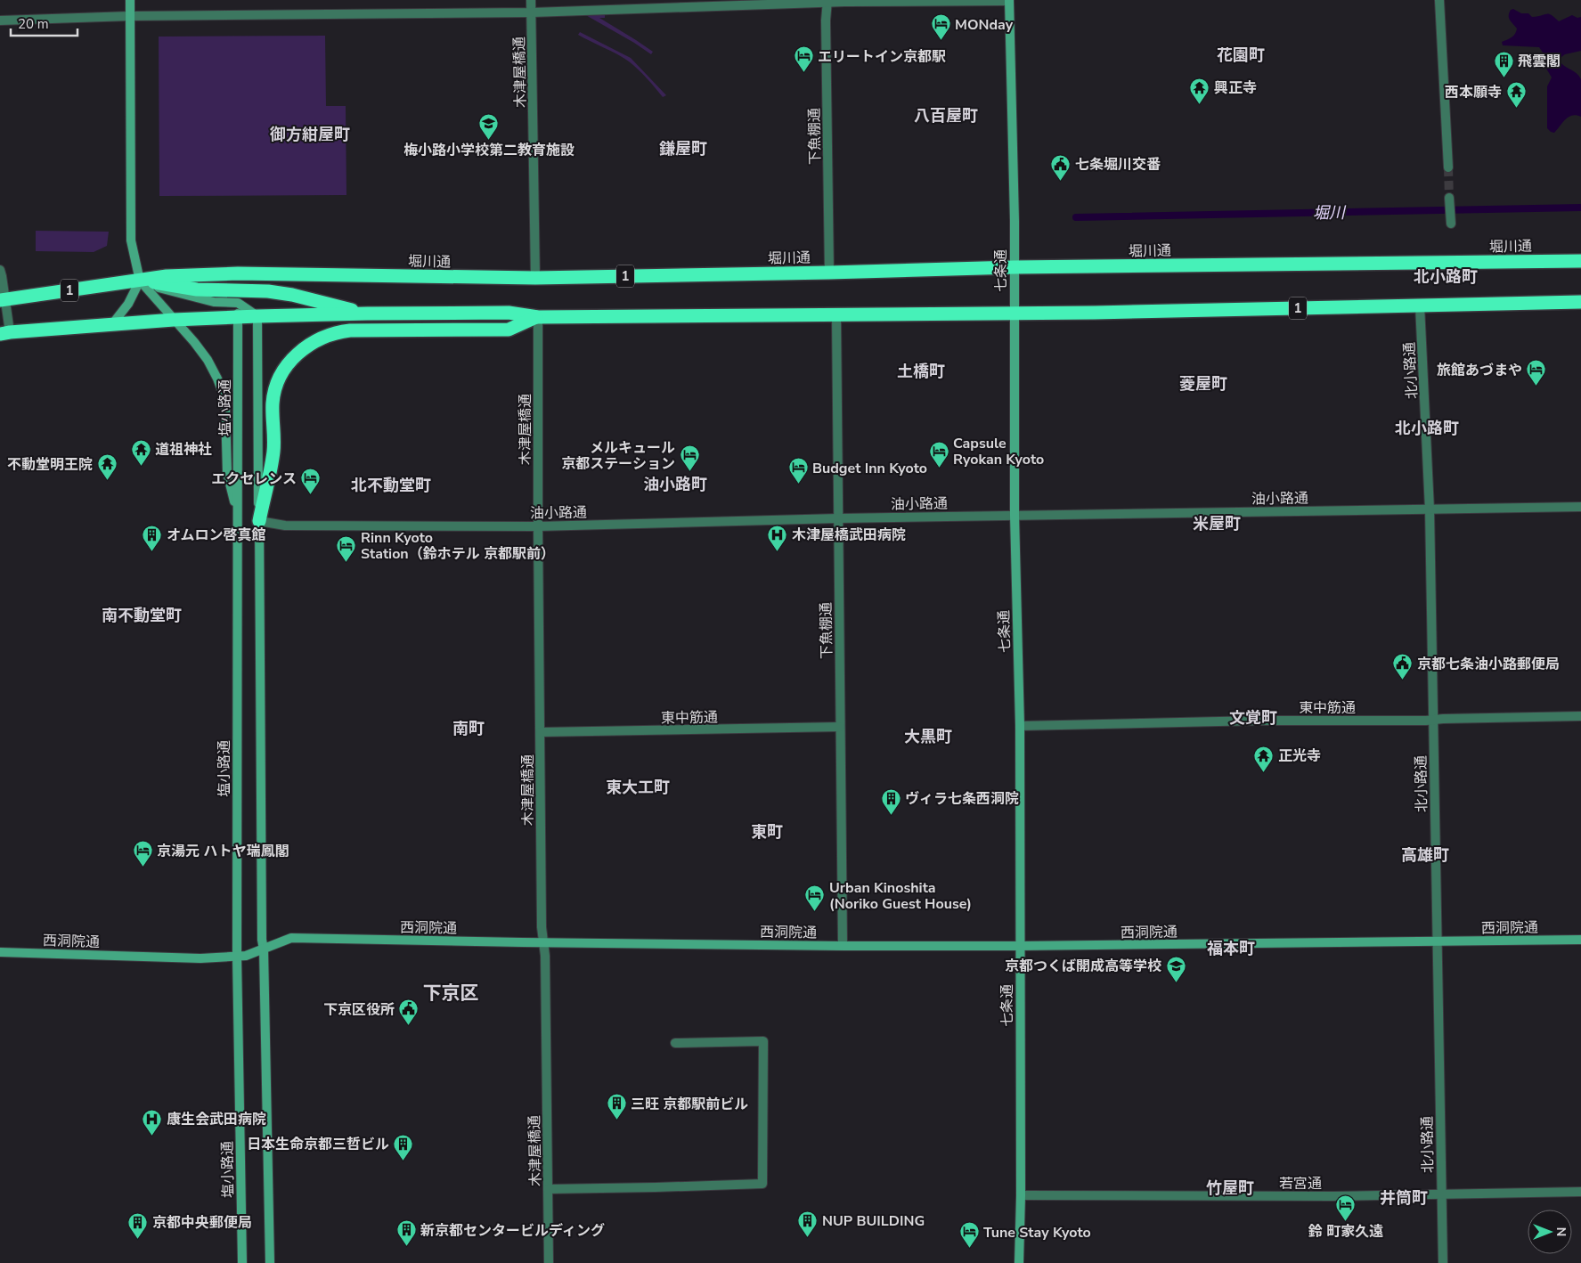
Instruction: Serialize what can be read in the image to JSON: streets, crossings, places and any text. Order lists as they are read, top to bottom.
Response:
{
  "streets": {
    "highway": ["堀川通", "1"],
    "street": [
      "木津屋橋通",
      "下魚棚通",
      "七条通",
      "北小路通",
      "塩小路通",
      "油小路通",
      "東中筋通",
      "西洞院通",
      "若宮通"
    ]
  },
  "crossings": [
    ["木津屋橋通", "堀川通"],
    ["木津屋橋通", "1"],
    ["木津屋橋通", "油小路通"],
    ["木津屋橋通", "東中筋通"],
    ["木津屋橋通", "西洞院通"],
    ["下魚棚通", "堀川通"],
    ["下魚棚通", "1"],
    ["下魚棚通", "油小路通"],
    ["下魚棚通", "東中筋通"],
    ["下魚棚通", "西洞院通"],
    ["堀川通", "七条通"],
    ["堀川通", "1"],
    ["堀川通", "塩小路通"],
    ["七条通", "1"],
    ["七条通", "油小路通"],
    ["七条通", "東中筋通"],
    ["七条通", "西洞院通"],
    ["七条通", "若宮通"],
    ["1", "北小路通"],
    ["1", "塩小路通"],
    ["1", "油小路通"],
    ["北小路通", "油小路通"],
    ["北小路通", "東中筋通"],
    ["北小路通", "西洞院通"],
    ["北小路通", "若宮通"],
    ["塩小路通", "西洞院通"]
  ],
  "districts": [
    "花園町",
    "八百屋町",
    "御方紺屋町",
    "鎌屋町",
    "北小路町",
    "土橋町",
    "菱屋町",
    "北小路町",
    "油小路町",
    "北不動堂町",
    "米屋町",
    "南不動堂町",
    "文覚町",
    "南町",
    "大黒町",
    "東大工町",
    "東町",
    "高雄町",
    "福本町",
    "下京区",
    "竹屋町",
    "井筒町"
  ],
  "water": ["堀川"],
  "places": {
    "hotel": [
      "MONday",
      "エリートイン京都駅",
      "旅館あづまや",
      "Capsule Ryokan Kyoto",
      "メルキュール 京都ステーション",
      "Budget Inn Kyoto",
      "エクセレンス",
      "Rinn Kyoto Station（鈴ホテル 京都駅前）",
      "京湯元 ハトヤ瑞鳳閣",
      "Urban Kinoshita (Noriko Guest House)",
      "鈴 町家久遠",
      "Tune Stay Kyoto"
    ],
    "building": [
      "飛雲閣",
      "オムロン啓真館",
      "ヴィラ七条西洞院",
      "三旺 京都駅前ビル",
      "日本生命京都三哲ビル",
      "NUP BUILDING",
      "京都中央郵便局",
      "新京都センタービルディング"
    ],
    "temple": [
      "興正寺",
      "西本願寺",
      "道祖神社",
      "不動堂明王院",
      "正光寺"
    ],
    "school or university": ["梅小路小学校第二教育施設", "京都つくば開成高等学校"],
    "public building": ["七条堀川交番", "京都七条油小路郵便局", "下京区役所"],
    "hospital": ["木津屋橋武田病院", "康生会武田病院"]
  },
  "scale_bar": "20 m",
  "north": "right"
}
